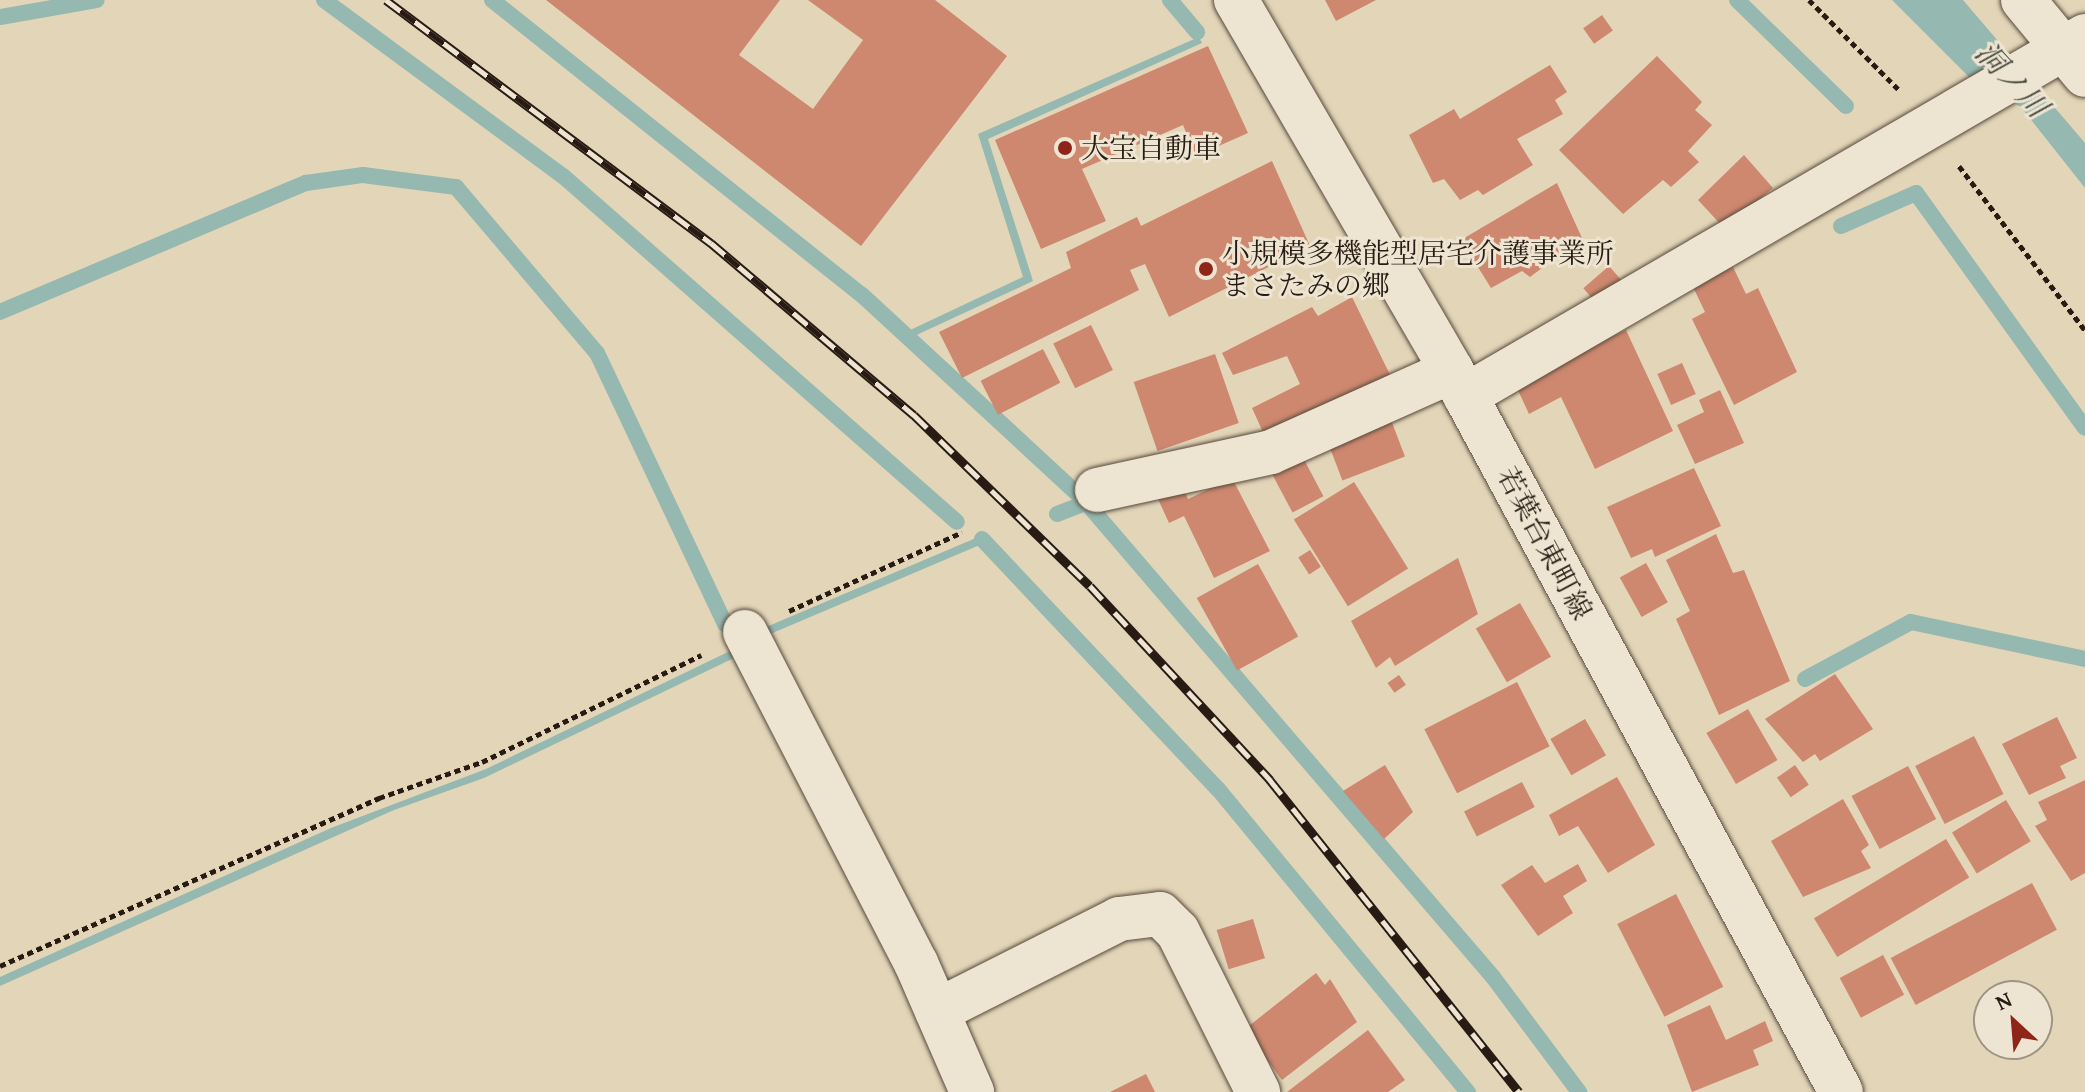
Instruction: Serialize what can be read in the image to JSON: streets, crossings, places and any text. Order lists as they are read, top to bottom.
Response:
{
  "streets": {
    "street": ["若葉台東町線"]
  },
  "water": ["洞ノ川"],
  "places": ["大宝自動車", "小規模多機能型居宅介護事業所 まさたみの郷"],
  "north": "top left"
}
